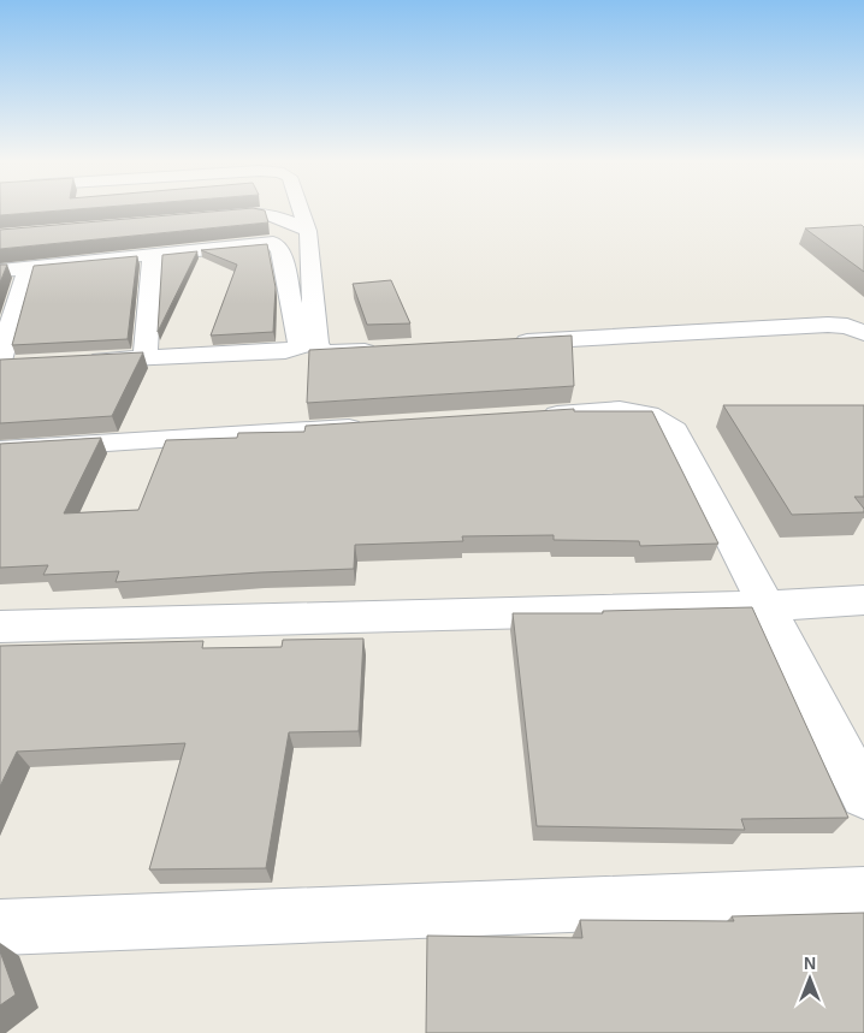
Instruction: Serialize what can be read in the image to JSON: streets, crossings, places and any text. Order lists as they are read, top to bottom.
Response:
{
  "north": "top"
}
